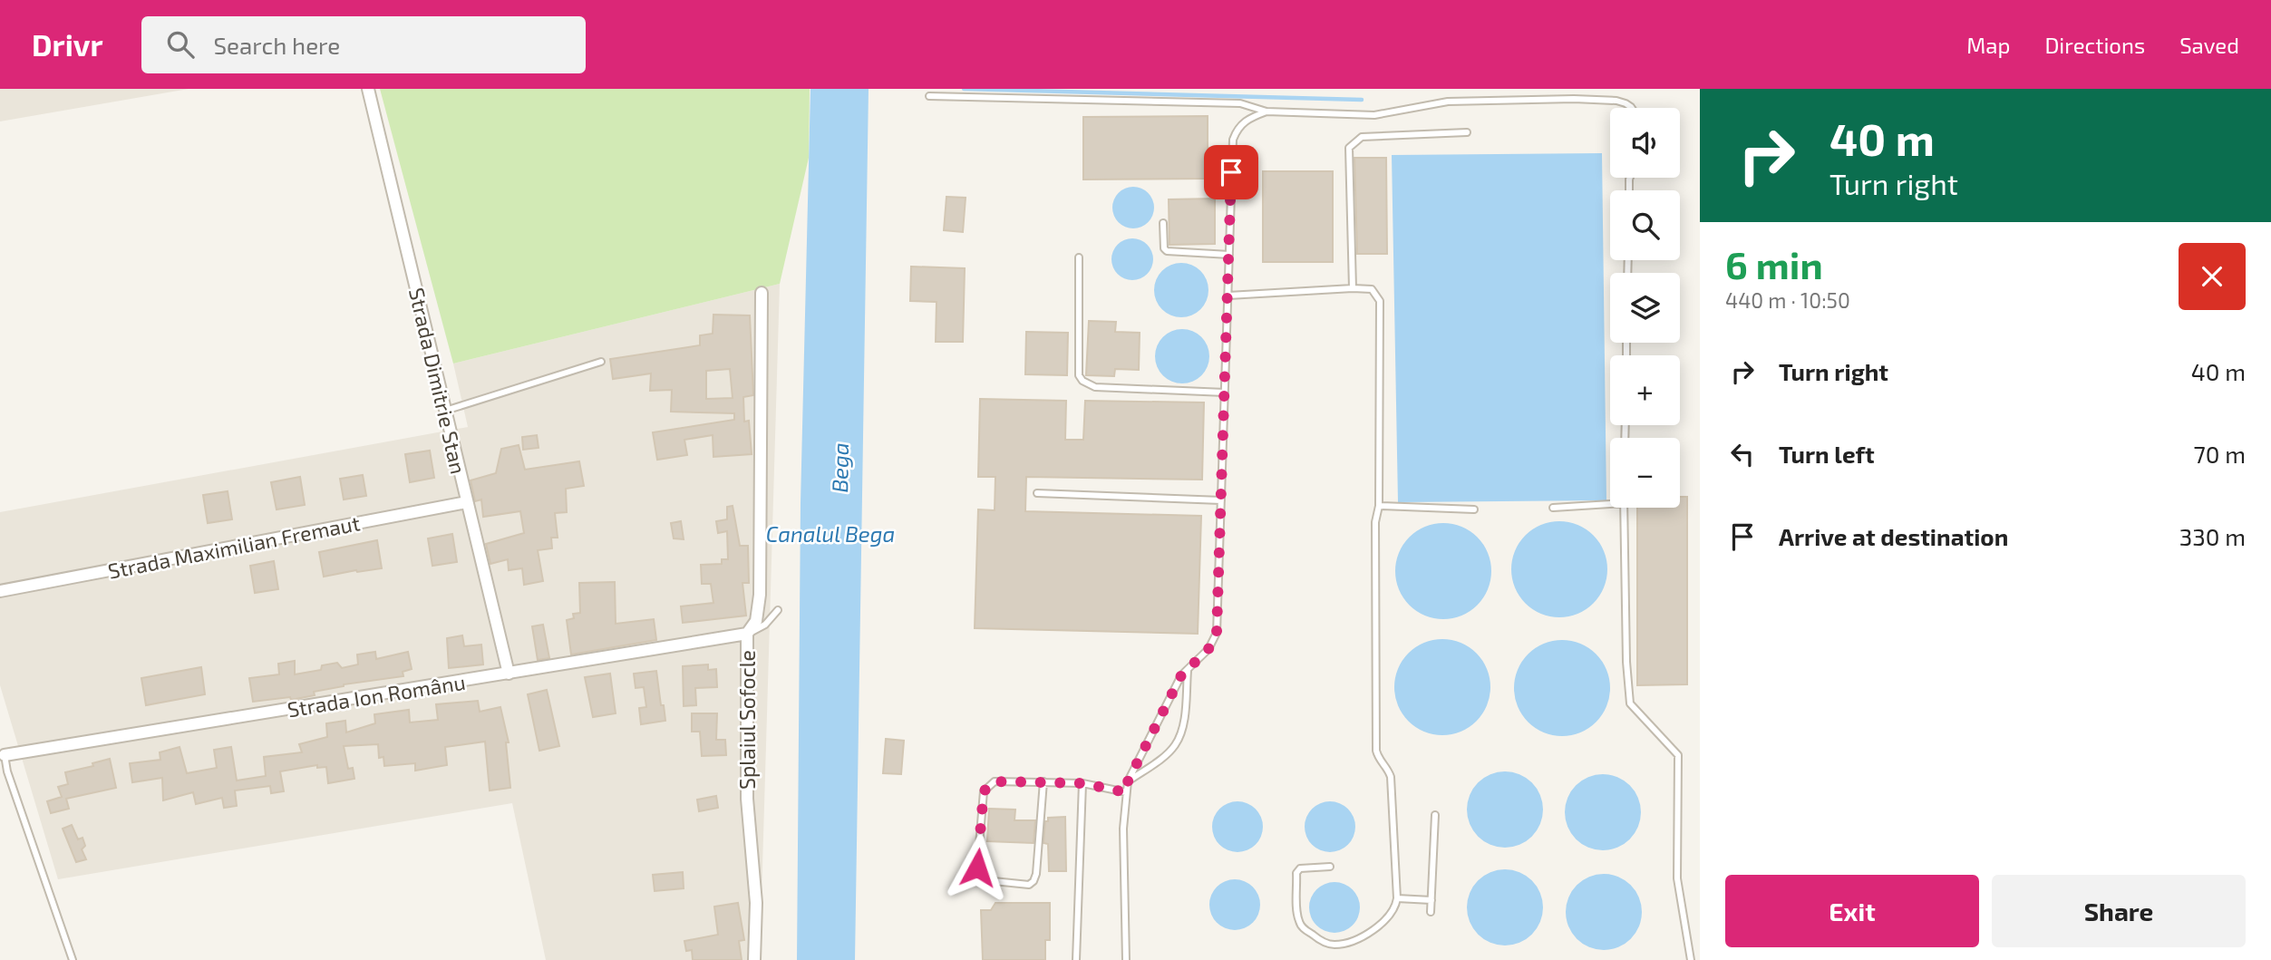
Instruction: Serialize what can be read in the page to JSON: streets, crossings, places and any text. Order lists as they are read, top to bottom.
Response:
{
  "streets": {
    "street": [
      "Strada Dimitrie Stan",
      "Strada Maximilian Fremaut",
      "Strada Ion Românu",
      "Splaiul Sofocle"
    ]
  },
  "crossings": [
    ["Strada Dimitrie Stan", "Strada Maximilian Fremaut"],
    ["Strada Dimitrie Stan", "Strada Ion Românu"],
    ["Strada Ion Românu", "Splaiul Sofocle"]
  ],
  "water": ["Bega", "Canalul Bega"],
  "page": {
    "header": "Drivr",
    "search": "Search here",
    "nav": ["Map", "Directions", "Saved"],
    "turn": ["40 m", "Turn right"],
    "map_buttons": ["+", "−"],
    "heading": ["6 min", "440 m · 10:50"],
    "list": [
      {
        "name": "Turn right",
        "value": "40 m"
      },
      {
        "name": "Turn left",
        "value": "70 m"
      },
      {
        "name": "Arrive at destination",
        "value": "330 m"
      }
    ],
    "buttons": ["Exit", "Share"]
  }
}
